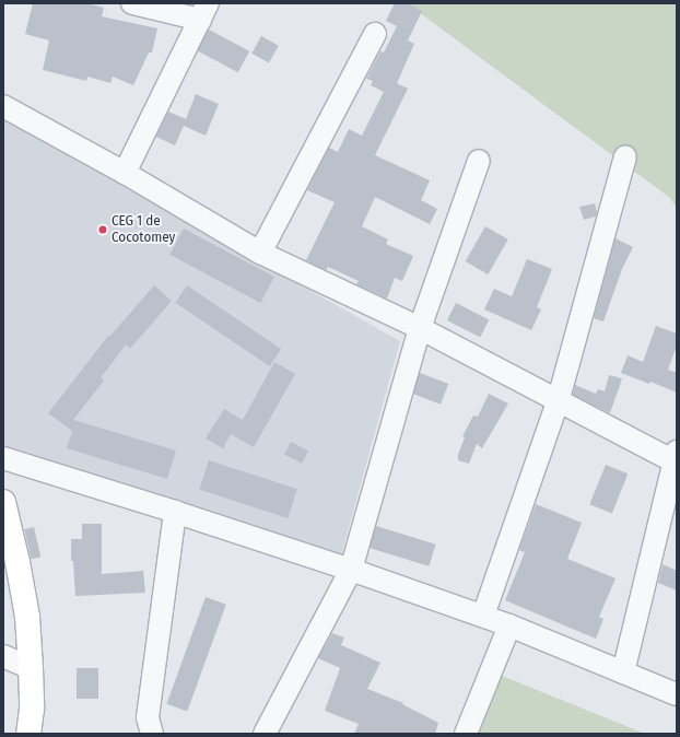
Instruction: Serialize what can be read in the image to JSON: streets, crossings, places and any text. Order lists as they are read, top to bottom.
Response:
{
  "places": ["CEG 1 de Cocotomey"]
}
